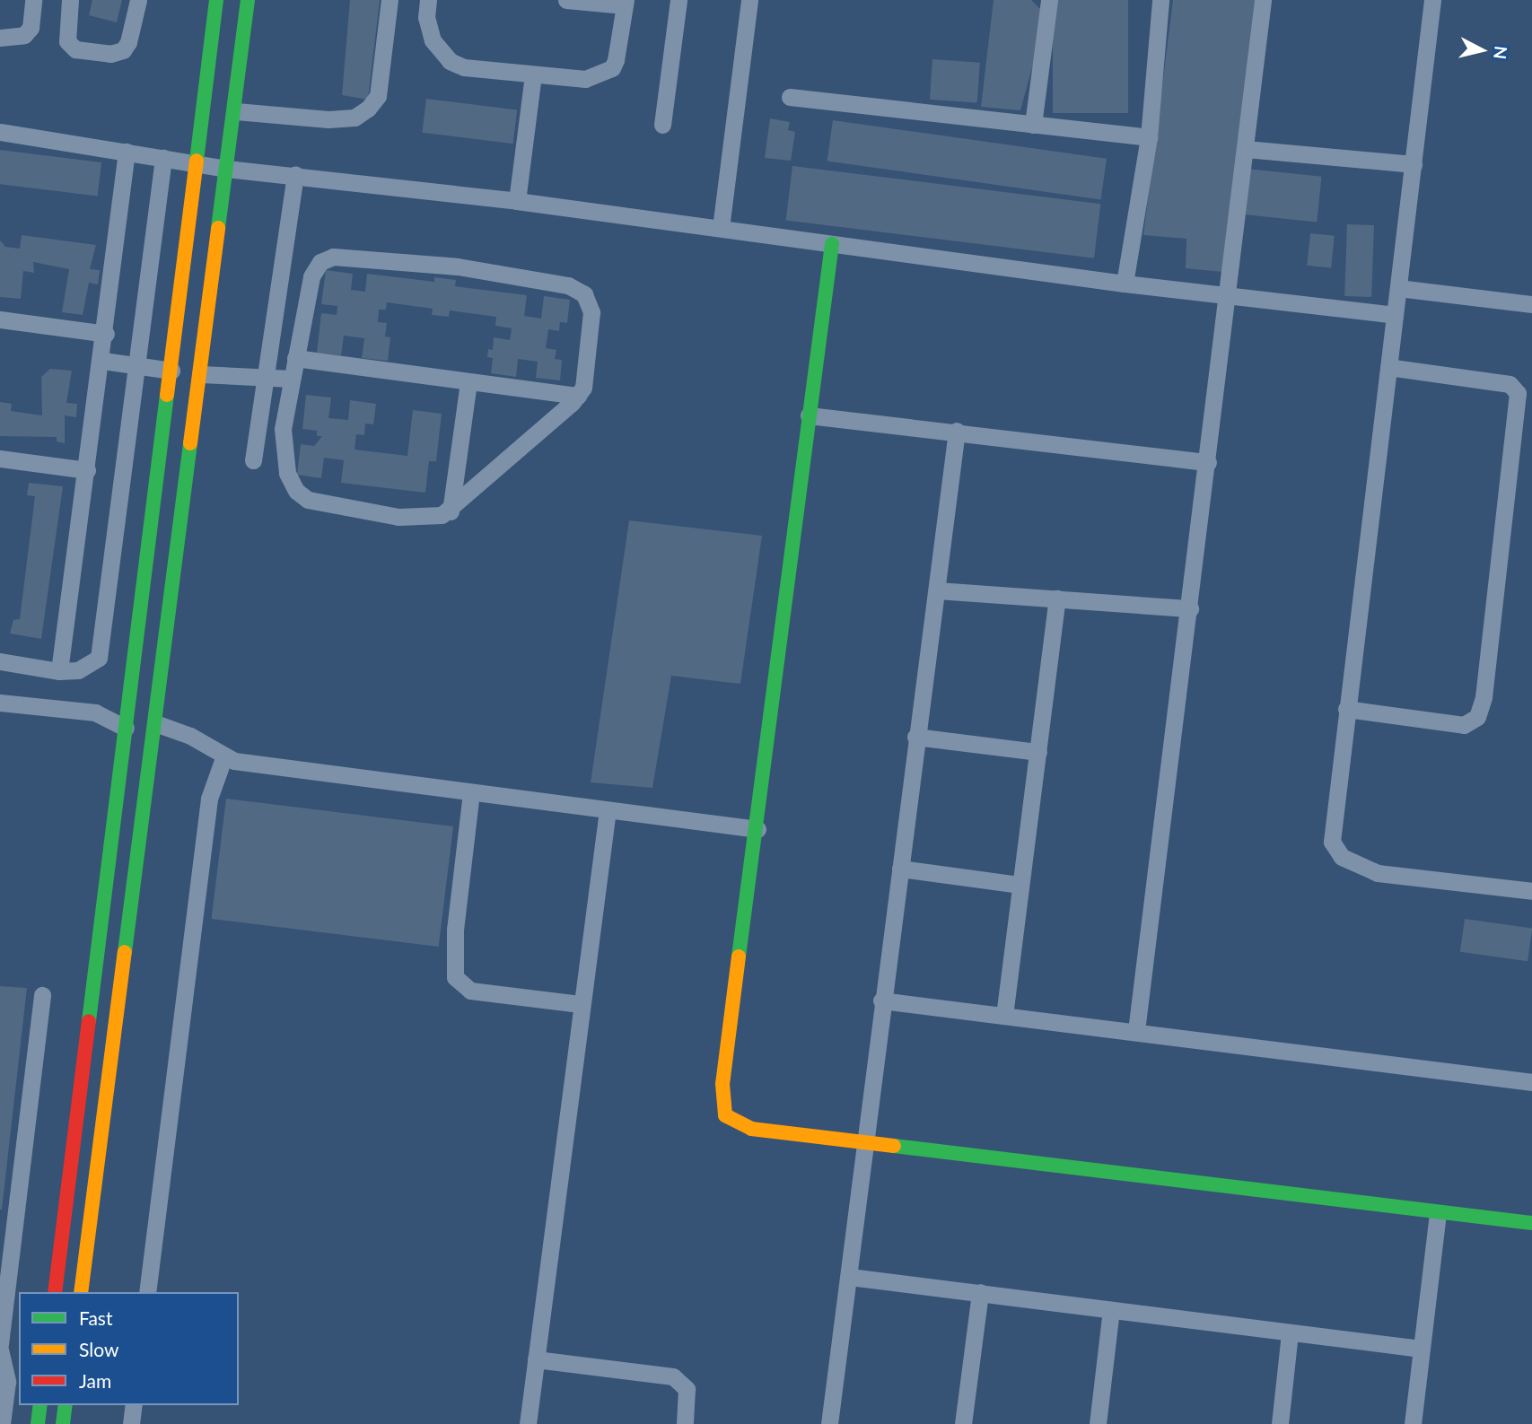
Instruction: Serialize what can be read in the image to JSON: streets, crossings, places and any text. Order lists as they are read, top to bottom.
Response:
{
  "legend": ["Fast", "Slow", "Jam"],
  "north": "right"
}
